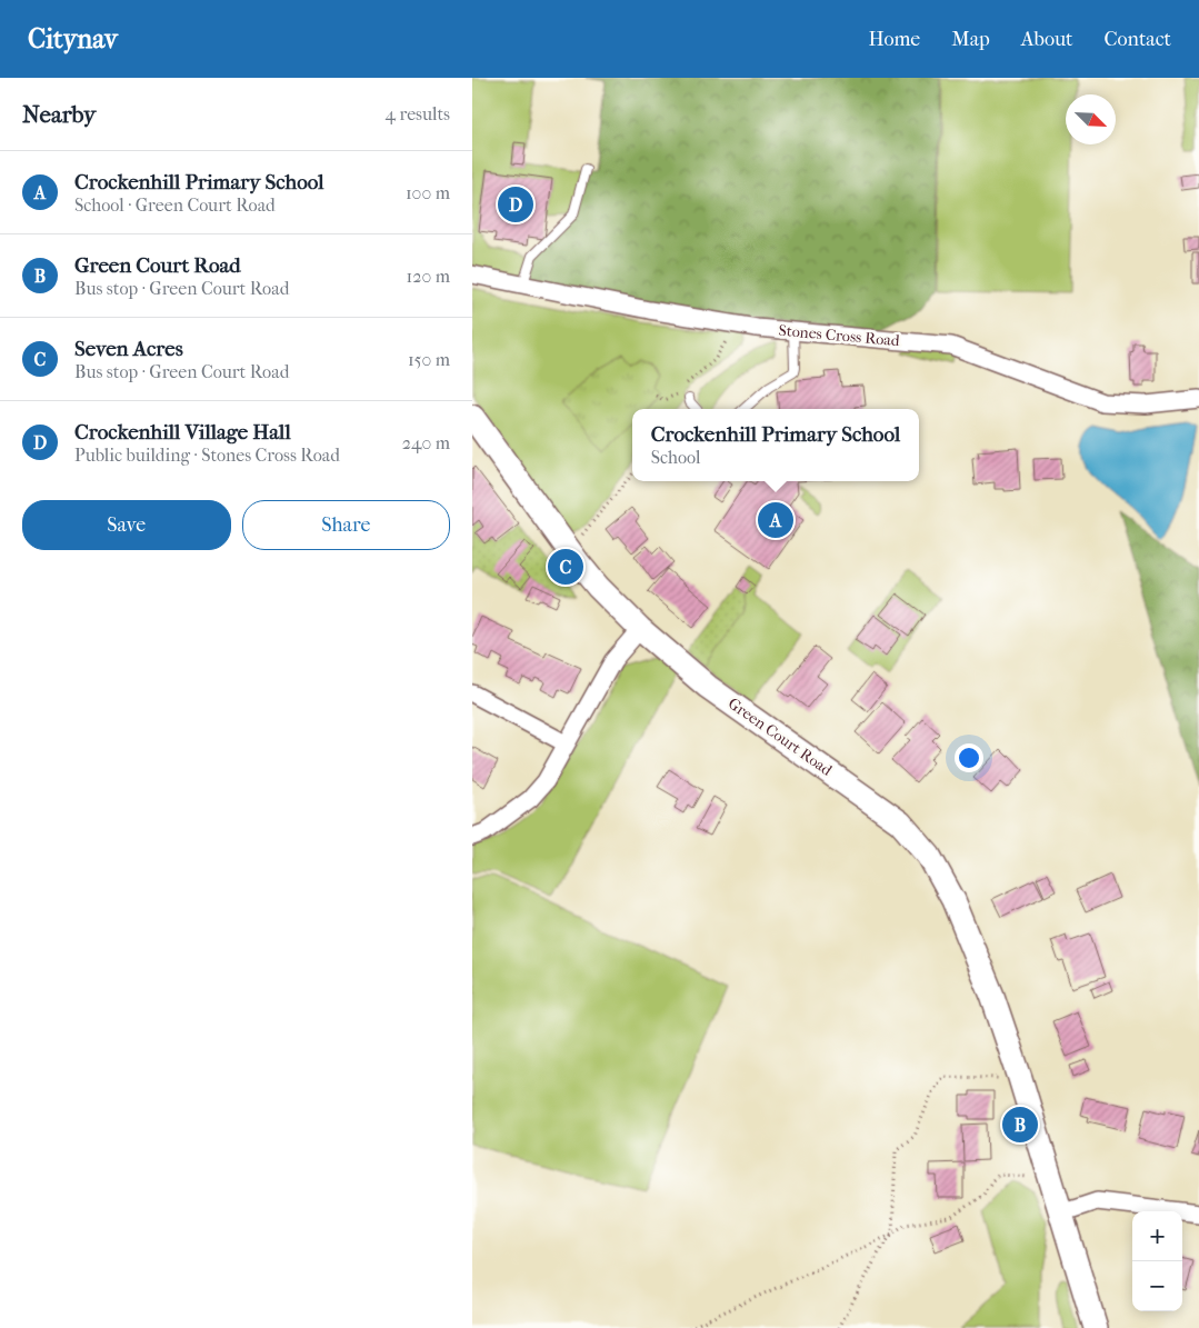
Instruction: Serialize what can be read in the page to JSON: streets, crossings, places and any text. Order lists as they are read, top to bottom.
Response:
{
  "streets": {
    "main road": ["Green Court Road"],
    "street": ["Stones Cross Road"]
  },
  "north": "bottom right",
  "page": {
    "header": "Citynav",
    "nav": [
      "Home",
      "Map",
      "About",
      "Contact"
    ],
    "heading": ["Nearby", "4 results"],
    "list": [
      {
        "mark": "A",
        "name": "Crockenhill Primary School",
        "note": "School · Green Court Road",
        "value": "100 m"
      },
      {
        "mark": "B",
        "name": "Green Court Road",
        "note": "Bus stop · Green Court Road",
        "value": "120 m"
      },
      {
        "mark": "C",
        "name": "Seven Acres",
        "note": "Bus stop · Green Court Road",
        "value": "150 m"
      },
      {
        "mark": "D",
        "name": "Crockenhill Village Hall",
        "note": "Public building · Stones Cross Road",
        "value": "240 m"
      }
    ],
    "pins": [
      "D",
      "A",
      "C",
      "B"
    ],
    "popup": ["Crockenhill Primary School", "School"],
    "buttons": ["Save", "Share"],
    "map_buttons": ["+", "−"]
  }
}
